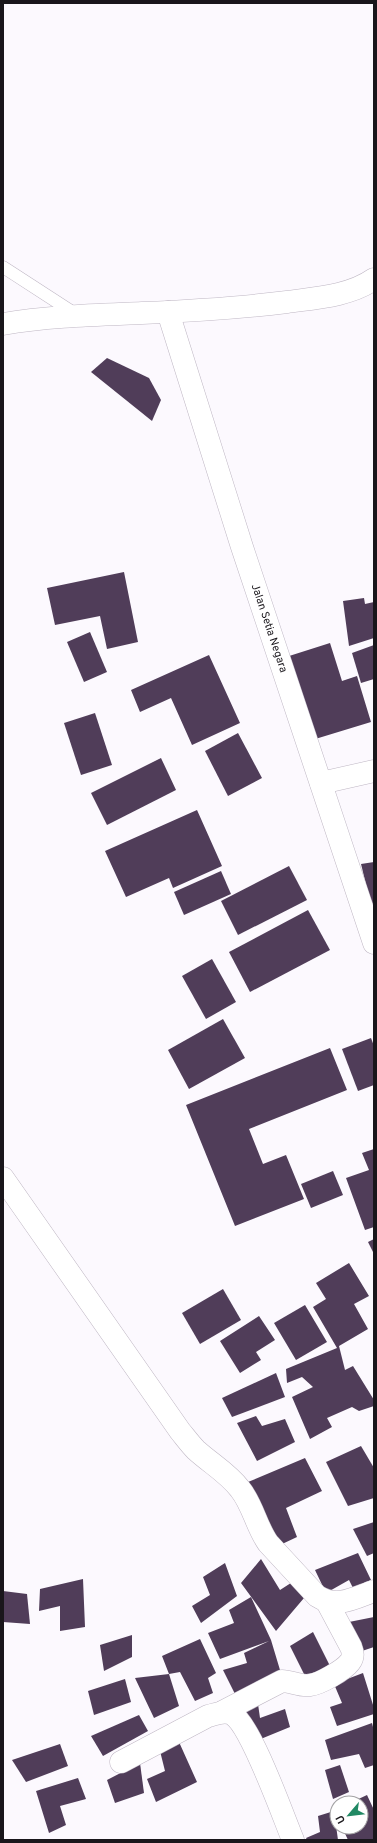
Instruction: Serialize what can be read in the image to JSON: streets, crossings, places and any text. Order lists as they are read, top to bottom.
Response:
{
  "streets": {
    "street": ["Jalan Setia Negara"]
  },
  "north": "bottom left"
}
